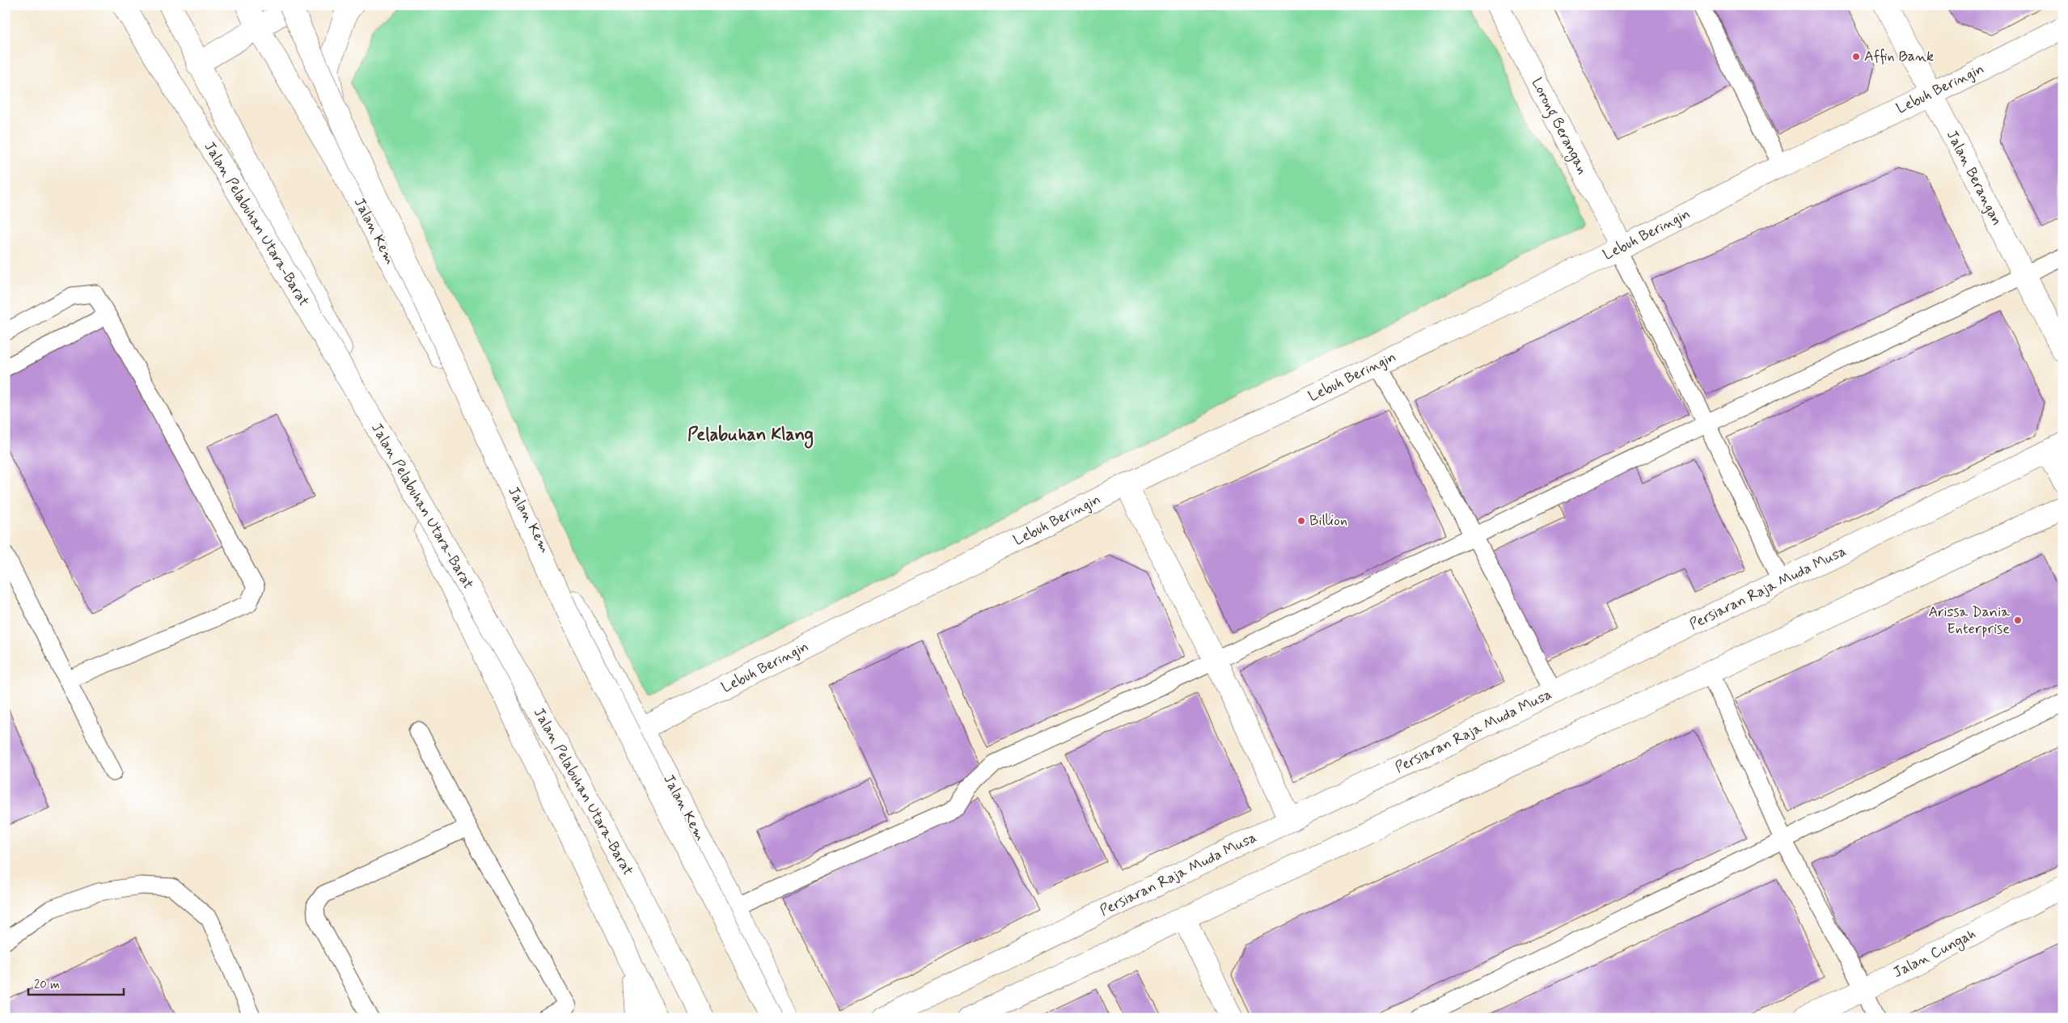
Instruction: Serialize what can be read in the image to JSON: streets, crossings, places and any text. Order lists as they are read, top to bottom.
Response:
{
  "streets": {
    "main road": [
      "Lebuh Beringin",
      "Lorong Berangan",
      "Jalan Berangan",
      "Jalan Pelabuhan Utara-Barat",
      "Jalan Kem",
      "Persiaran Raja Muda Musa",
      "Jalan Cungah"
    ]
  },
  "crossings": [
    ["Lebuh Beringin", "Lorong Berangan"],
    ["Lebuh Beringin", "Jalan Berangan"],
    ["Lebuh Beringin", "Jalan Kem"]
  ],
  "districts": ["Pelabuhan Klang"],
  "places": ["Affin Bank", "Billion", "Arissa Dania Enterprise"],
  "scale_bar": "20 m"
}
